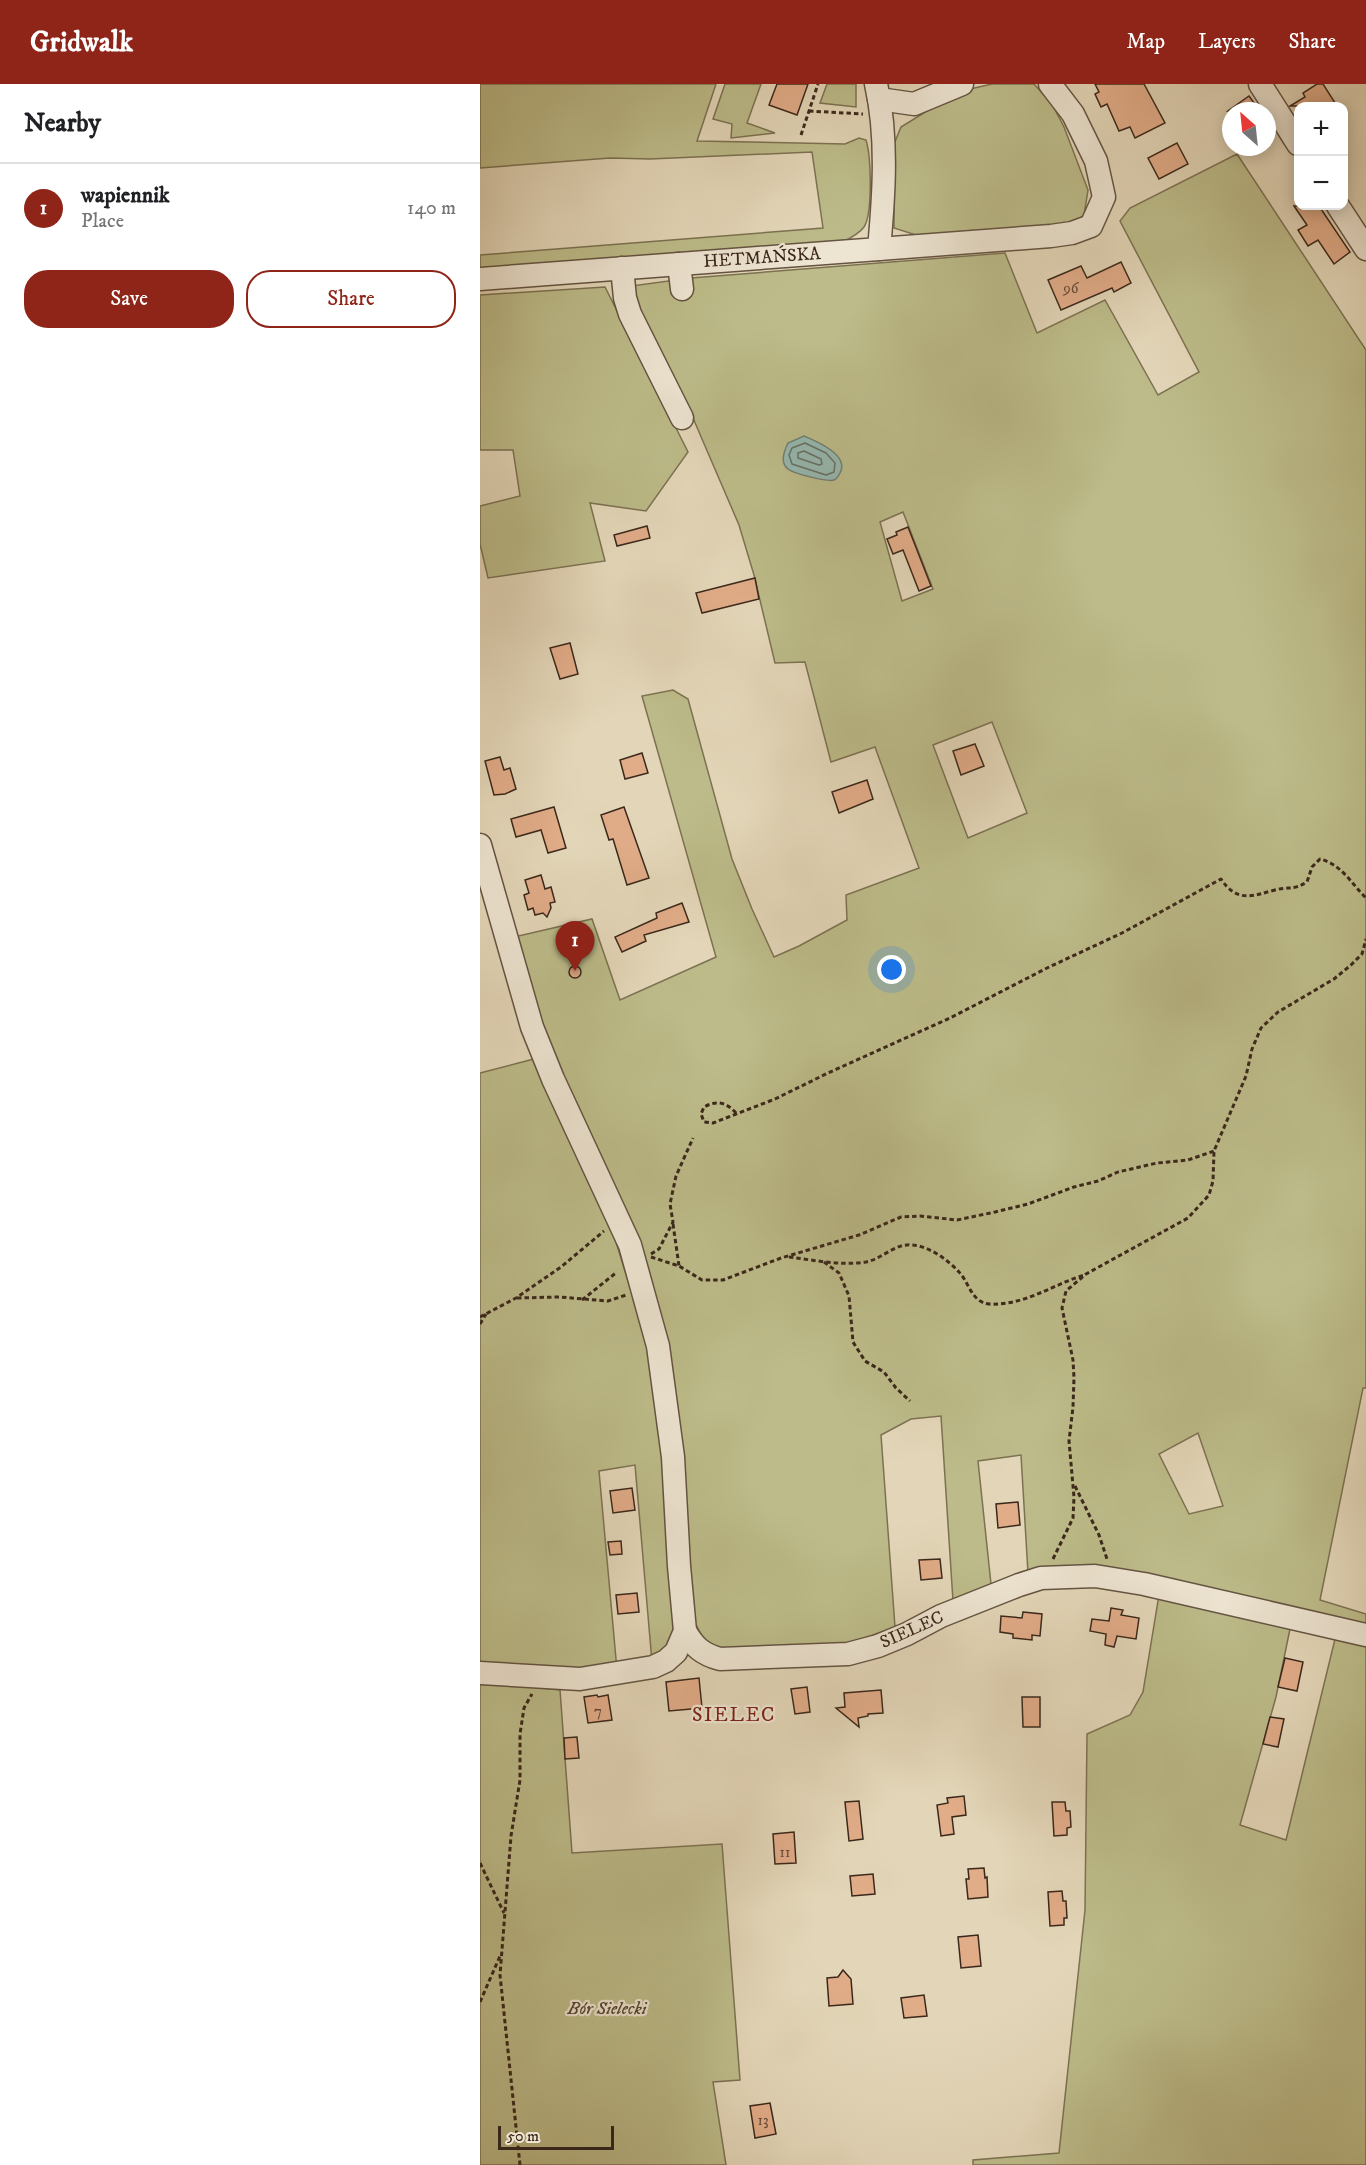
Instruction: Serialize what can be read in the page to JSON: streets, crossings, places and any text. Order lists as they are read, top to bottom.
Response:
{
  "streets": {
    "street": ["HETMAŃSKA", "SIELEC"]
  },
  "districts": ["SIELEC"],
  "parks": ["Bór Sielecki"],
  "house_numbers": [
    "96",
    "7",
    "11",
    "13"
  ],
  "scale_bar": "50 m",
  "north": "top left",
  "page": {
    "header": "Gridwalk",
    "nav": ["Map", "Layers", "Share"],
    "heading": "Nearby",
    "map_buttons": ["+", "−"],
    "list": [
      {
        "mark": "1",
        "name": "wapiennik",
        "note": "Place",
        "value": "140 m"
      }
    ],
    "buttons": ["Save", "Share"],
    "pins": "1",
    "scale": "50 m"
  }
}
